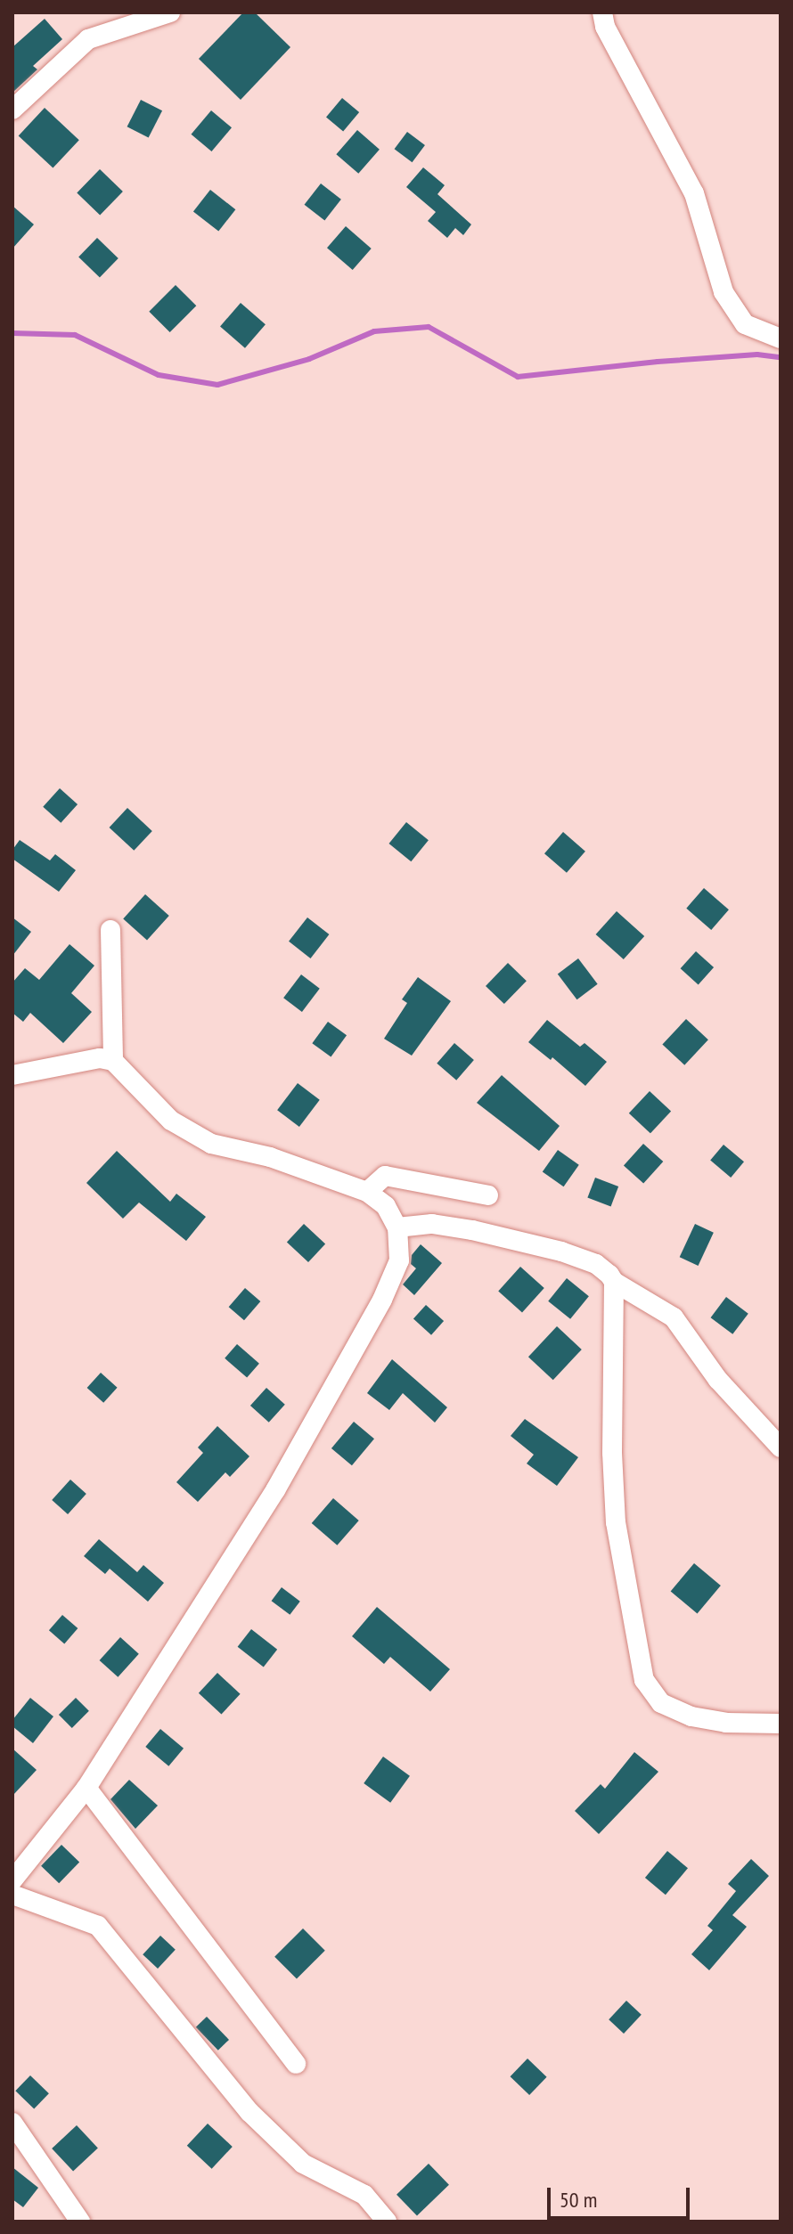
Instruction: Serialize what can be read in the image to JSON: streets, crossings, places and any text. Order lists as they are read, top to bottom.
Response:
{
  "scale_bar": "50 m"
}
